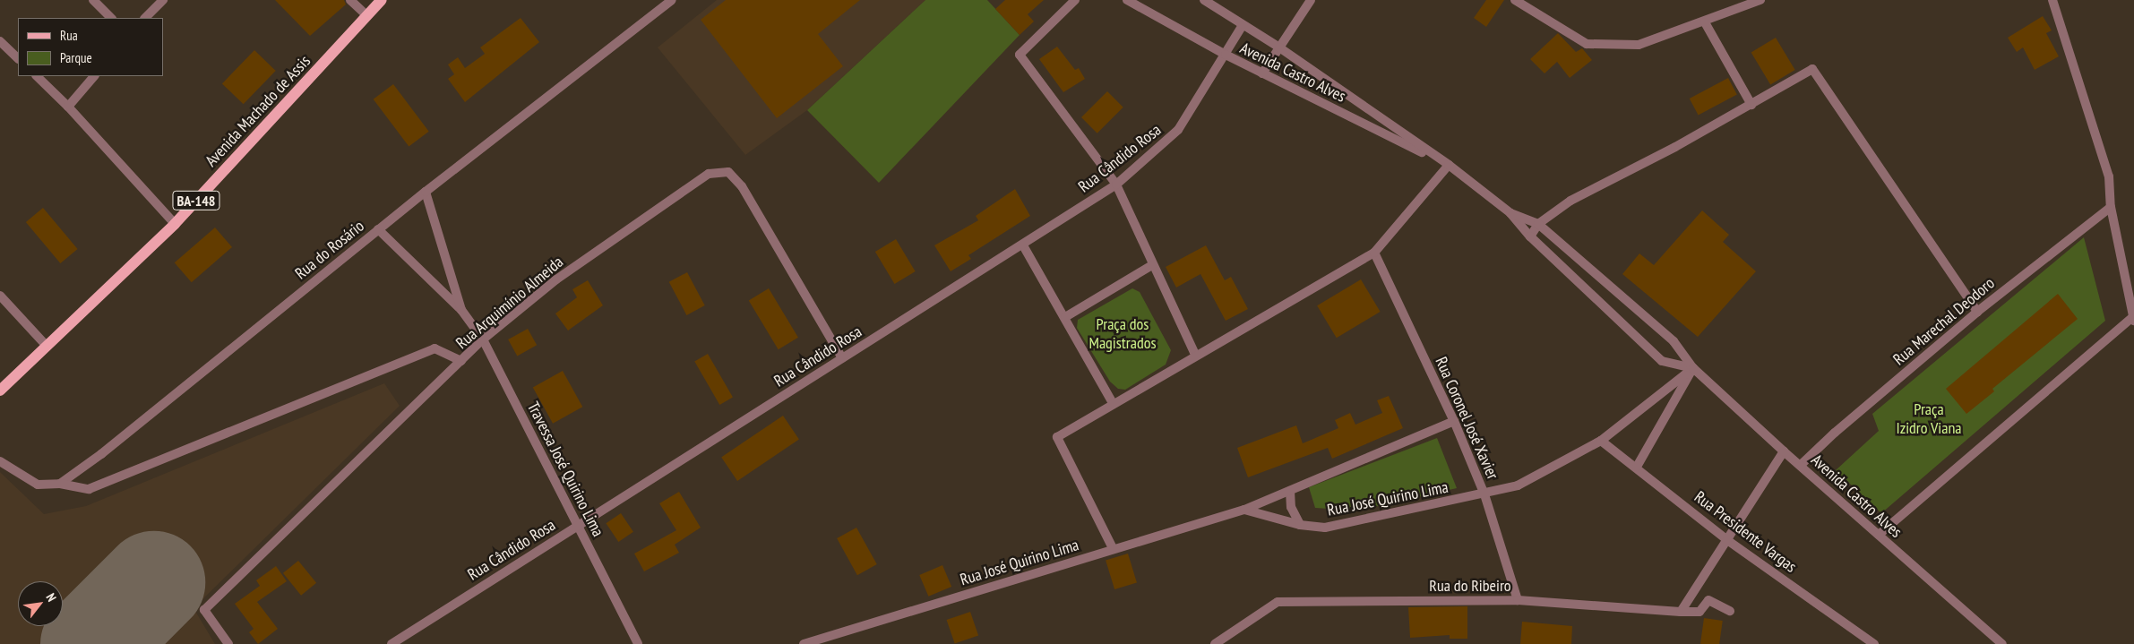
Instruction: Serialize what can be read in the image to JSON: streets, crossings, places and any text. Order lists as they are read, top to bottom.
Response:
{
  "streets": {
    "main road": ["Avenida Machado de Assis", "BA-148"],
    "street": [
      "Avenida Castro Alves",
      "Rua Cândido Rosa",
      "Rua do Rosário",
      "Rua Arquimínio Almeida",
      "Rua Marechal Deodoro",
      "Rua Coronel José Xavier",
      "Travessa José Quirino Lima",
      "Rua José Quirino Lima",
      "Rua Presidente Vargas",
      "Rua do Ribeiro"
    ]
  },
  "crossings": [
    ["Avenida Castro Alves", "Rua Cândido Rosa"],
    ["Avenida Castro Alves", "Rua Marechal Deodoro"],
    ["Avenida Castro Alves", "Rua José Quirino Lima"],
    ["Rua Cândido Rosa", "Rua Arquimínio Almeida"],
    ["Rua Cândido Rosa", "Travessa José Quirino Lima"],
    ["Rua Arquimínio Almeida", "Travessa José Quirino Lima"],
    ["Rua Coronel José Xavier", "Rua José Quirino Lima"],
    ["Rua Coronel José Xavier", "Rua do Ribeiro"],
    ["Rua José Quirino Lima", "Rua Presidente Vargas"]
  ],
  "parks": ["Praça dos Magistrados", "Praça Izidro Viana"],
  "legend": ["Rua", "Parque"],
  "north": "top right"
}
